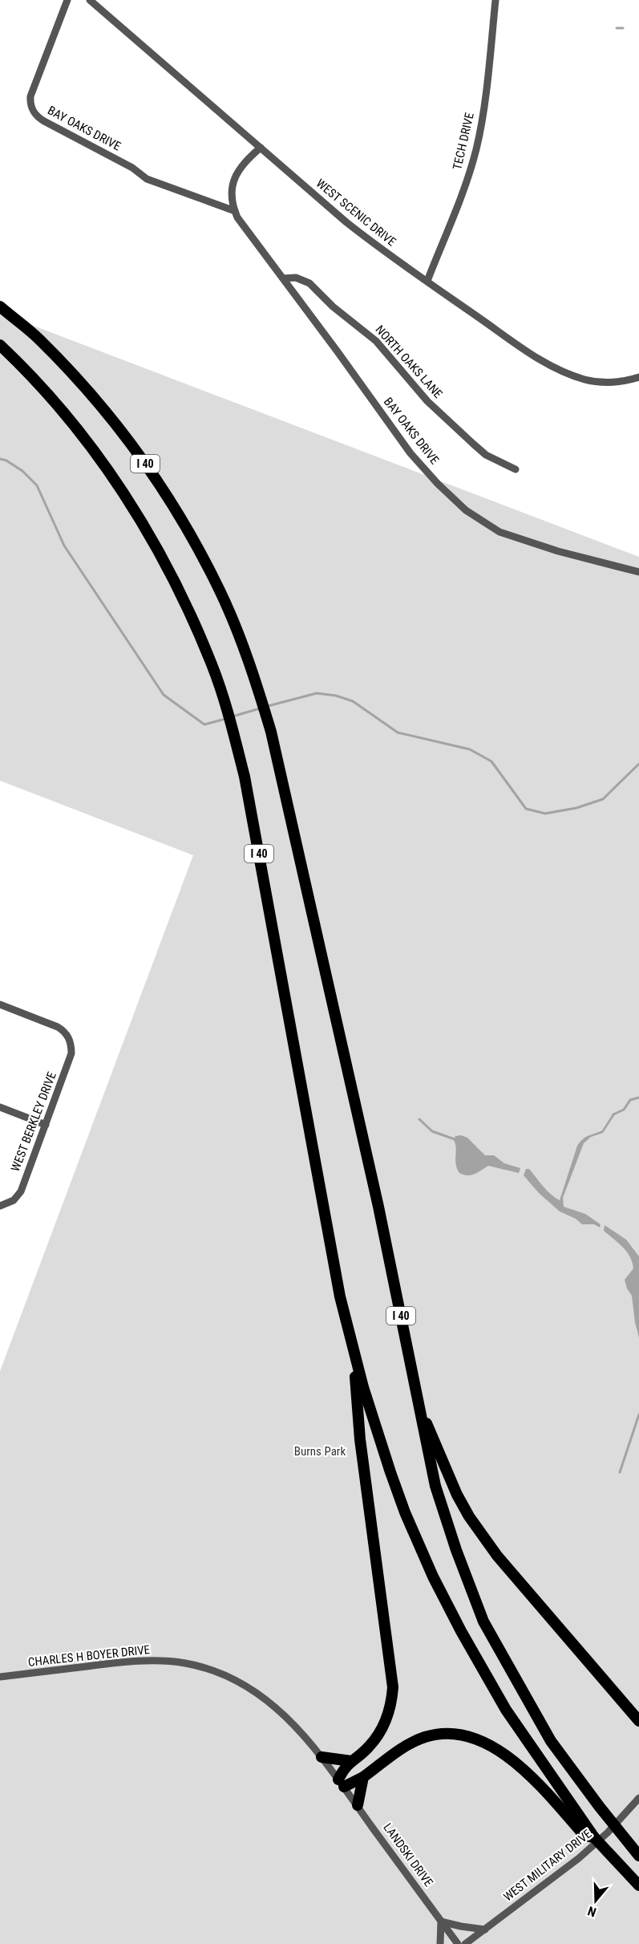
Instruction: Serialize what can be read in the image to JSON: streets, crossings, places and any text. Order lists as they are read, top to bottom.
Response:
{
  "streets": {
    "highway": ["I 40"],
    "street": [
      "BAY OAKS DRIVE",
      "TECH DRIVE",
      "WEST SCENIC DRIVE",
      "NORTH OAKS LANE",
      "WEST BERKLEY DRIVE",
      "CHARLES H BOYER DRIVE",
      "LANDSKI DRIVE",
      "WEST MILITARY DRIVE"
    ]
  },
  "crossings": [
    ["BAY OAKS DRIVE", "WEST SCENIC DRIVE"],
    ["BAY OAKS DRIVE", "NORTH OAKS LANE"],
    ["TECH DRIVE", "WEST SCENIC DRIVE"],
    ["CHARLES H BOYER DRIVE", "LANDSKI DRIVE"]
  ],
  "parks": ["Burns Park"],
  "north": "bottom"
}
